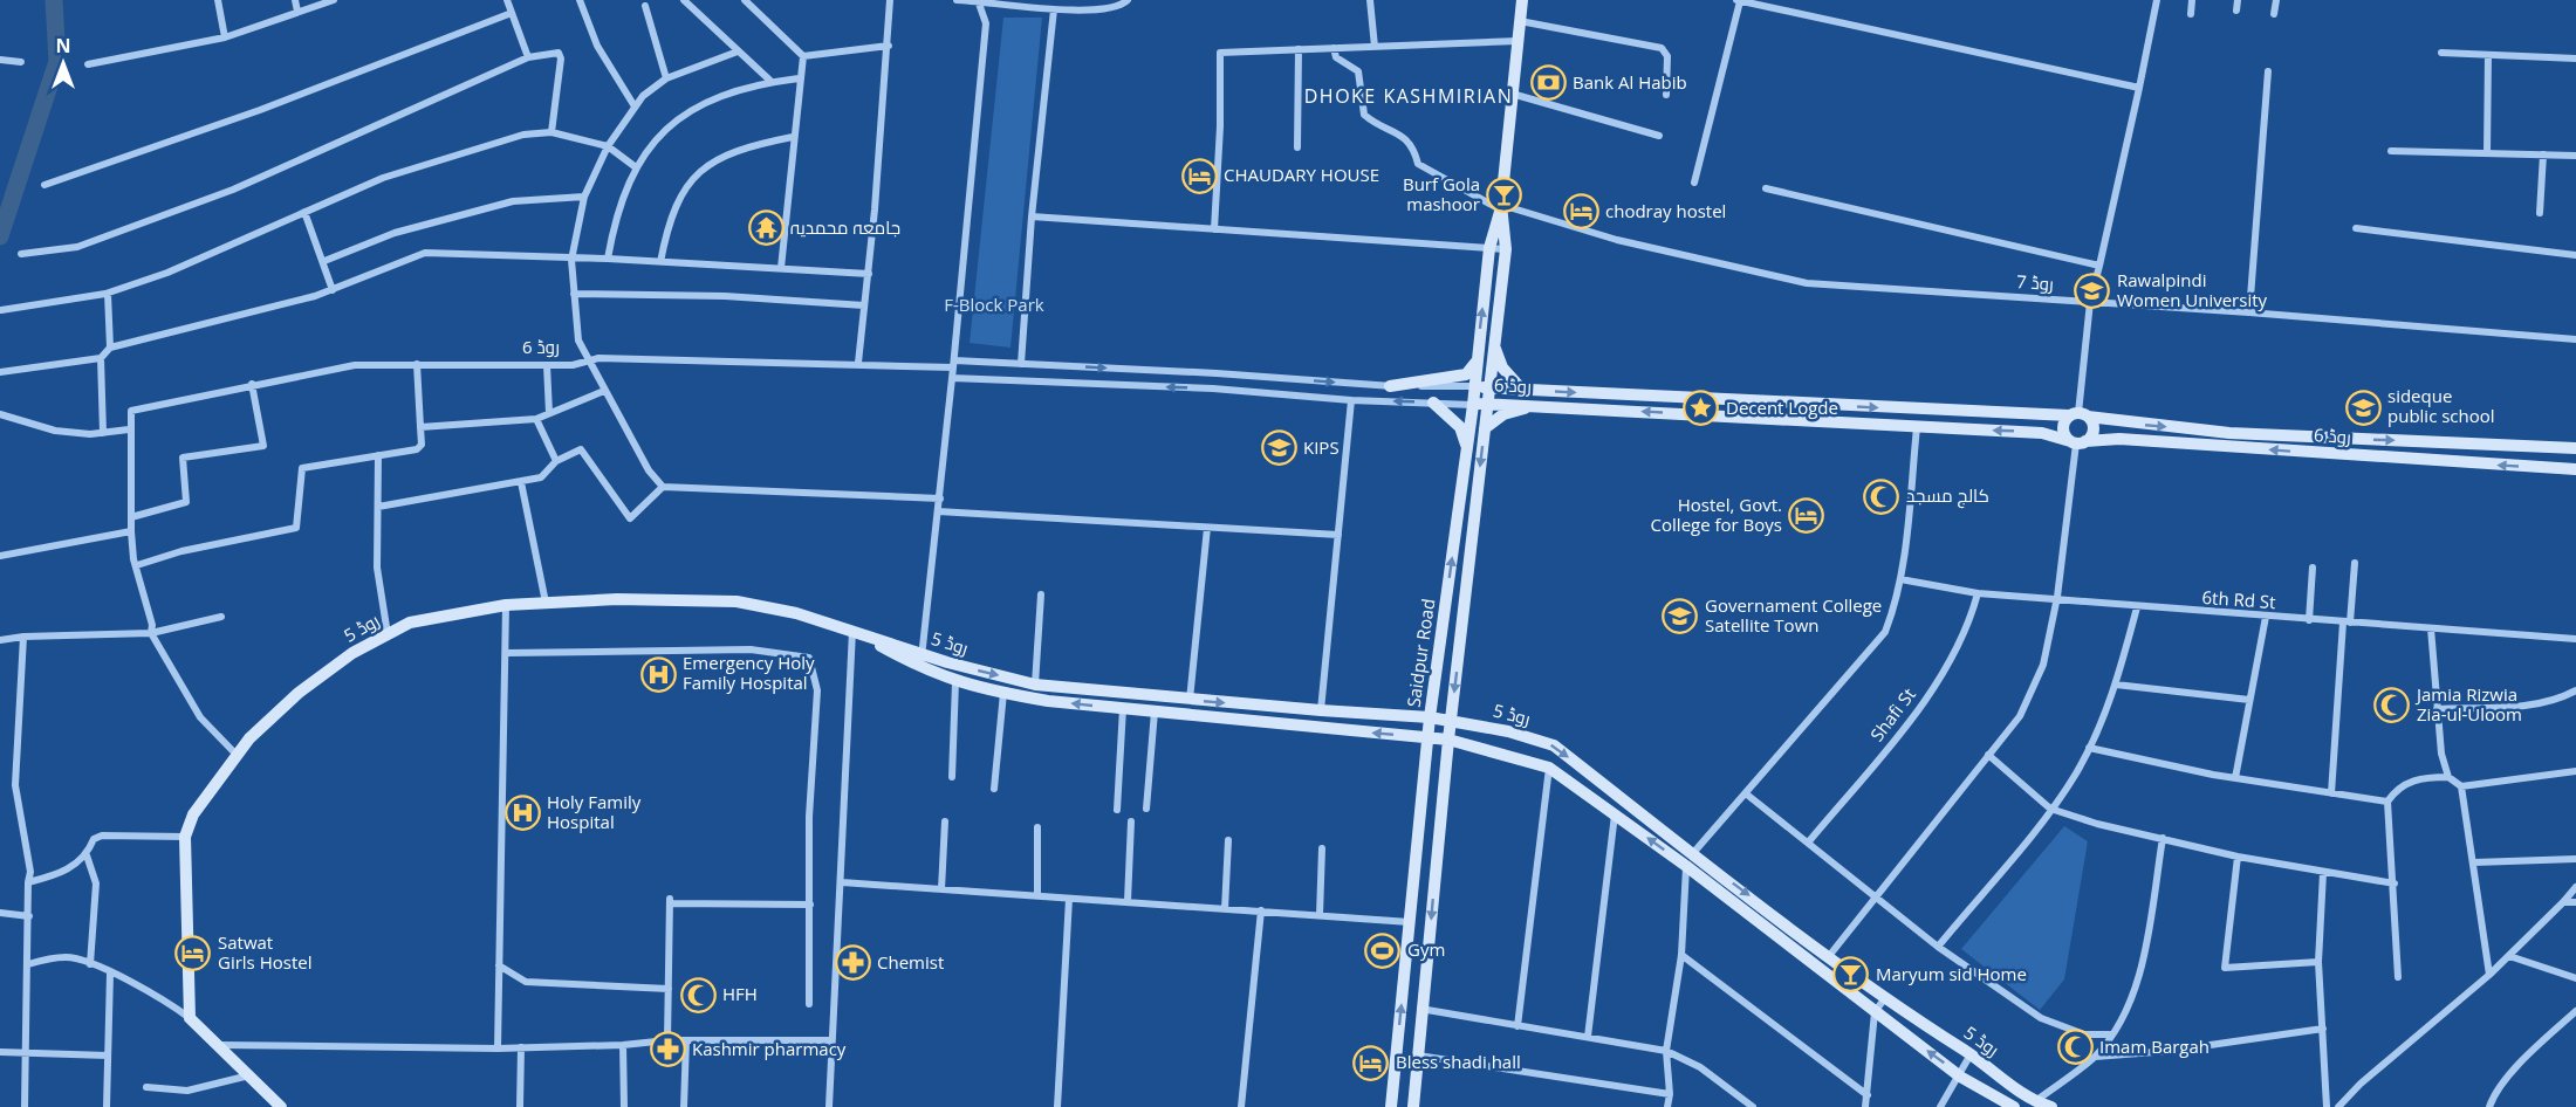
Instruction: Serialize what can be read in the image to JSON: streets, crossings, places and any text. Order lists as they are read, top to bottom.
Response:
{
  "streets": {
    "main road": ["روڈ 6", "روڈ 5", "Saidpur Road"],
    "street": ["روڈ 7", "6th Rd St", "Shafi St"]
  },
  "crossings": [
    ["روڈ 7", "Saidpur Road"],
    ["روڈ 6", "Saidpur Road"],
    ["6th Rd St", "Shafi St"],
    ["روڈ 5", "Saidpur Road"]
  ],
  "districts": ["DHOKE KASHMIRIAN"],
  "parks": ["F-Block Park"],
  "places": {
    "bank": ["Bank Al Habib"],
    "hotel": [
      "CHAUDARY HOUSE",
      "chodray hostel",
      "Hostel, Govt. College for Boys",
      "Satwat Girls Hostel",
      "Bless shadi hall"
    ],
    "bar": ["Burf Gola mashoor", "Maryum sid Home"],
    "temple": ["جامعہ محمدیہ"],
    "school or university": [
      "Rawalpindi Women University",
      "sideque public school",
      "KIPS",
      "Governament College Satellite Town"
    ],
    "place": ["Decent Logde"],
    "mosque": [
      "کالج مسجد",
      "Jamia Rizwia Zia-ul-Uloom",
      "HFH",
      "Imam Bargah"
    ],
    "hospital": ["Emergency Holy Family Hospital", "Holy Family Hospital"],
    "sports": ["Gym"],
    "pharmacy": ["Chemist", "Kashmir pharmacy"]
  },
  "north": "top"
}
